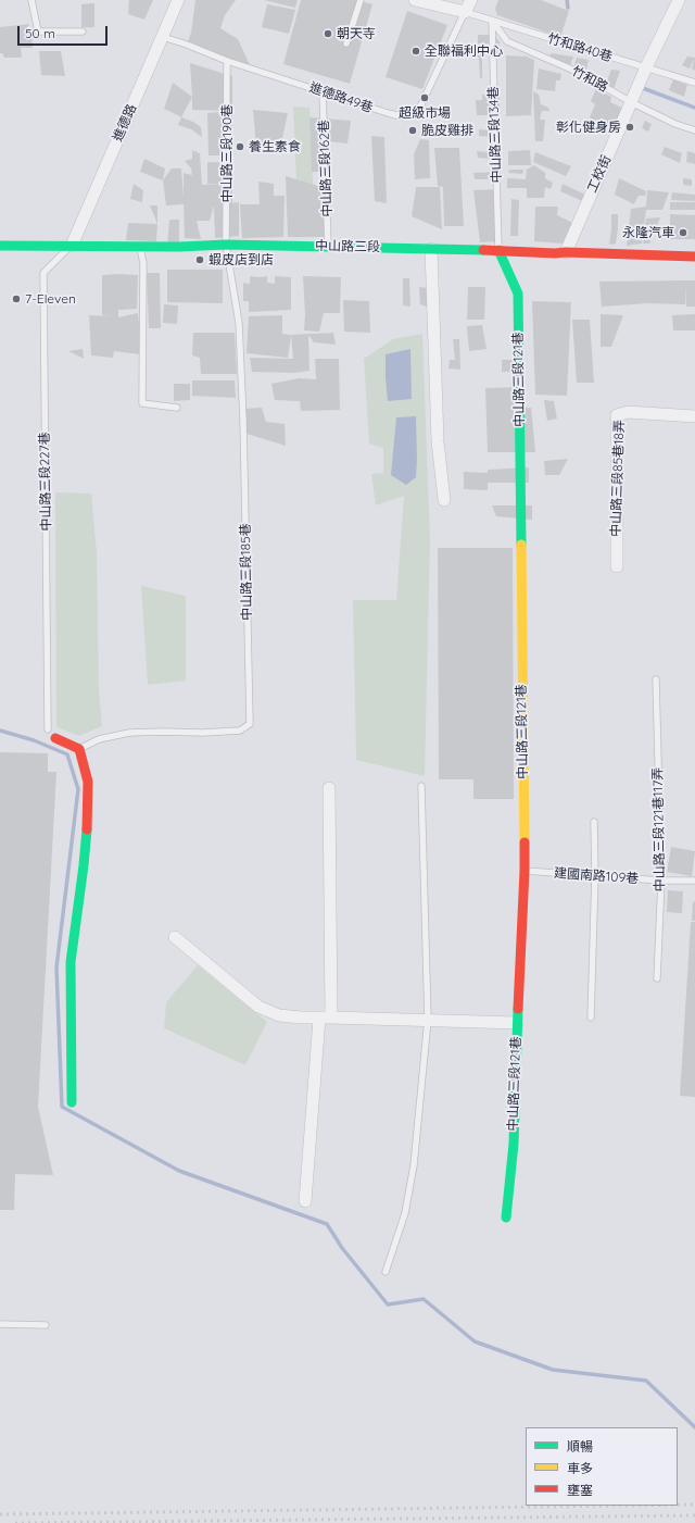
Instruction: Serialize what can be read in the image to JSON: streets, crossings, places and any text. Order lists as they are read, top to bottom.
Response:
{
  "streets": {
    "street": [
      "進德路",
      "工校街",
      "中山路三段",
      "中山路三段121巷",
      "中山路三段85巷18弄"
    ],
    "lane": [
      "竹和路40巷",
      "竹和路",
      "進德路49巷",
      "中山路三段134巷",
      "中山路三段190巷",
      "中山路三段162巷",
      "中山路三段227巷",
      "中山路三段185巷",
      "中山路三段121巷117弄",
      "建國南路109巷"
    ]
  },
  "crossings": [
    ["竹和路40巷", "竹和路"],
    ["竹和路40巷", "進德路49巷"],
    ["竹和路40巷", "中山路三段134巷"],
    ["竹和路40巷", "工校街"],
    ["竹和路", "中山路三段134巷"],
    ["竹和路", "工校街"],
    ["進德路49巷", "進德路"],
    ["進德路49巷", "中山路三段190巷"],
    ["進德路49巷", "中山路三段162巷"],
    ["進德路", "中山路三段"],
    ["進德路", "中山路三段227巷"],
    ["中山路三段134巷", "中山路三段"],
    ["中山路三段134巷", "中山路三段121巷"],
    ["中山路三段190巷", "中山路三段"],
    ["中山路三段190巷", "中山路三段185巷"],
    ["中山路三段162巷", "中山路三段"],
    ["工校街", "中山路三段"],
    ["中山路三段", "中山路三段121巷"],
    ["中山路三段", "中山路三段227巷"],
    ["中山路三段", "中山路三段185巷"],
    ["中山路三段121巷", "建國南路109巷"],
    ["中山路三段121巷117弄", "建國南路109巷"]
  ],
  "places": [
    "朝天寺",
    "全聯福利中心",
    "超級市場",
    "彰化健身房",
    "脆皮雞排",
    "養生素食",
    "永隆汽車",
    "蝦皮店到店",
    "7-Eleven"
  ],
  "legend": ["順暢", "車多", "壅塞"],
  "scale_bar": "50 m"
}
